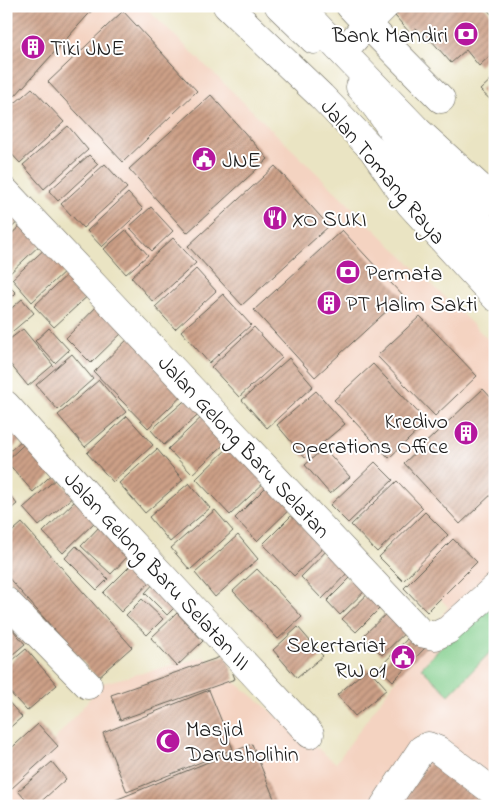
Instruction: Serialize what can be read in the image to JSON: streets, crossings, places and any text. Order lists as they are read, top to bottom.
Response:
{
  "streets": {
    "main road": ["Jalan Tomang Raya", "Jalan Gelong Baru Selatan", "Jalan Gelong Baru Selatan III"]
  },
  "places": {
    "bank": ["Bank Mandiri", "Permata"],
    "building": ["Tiki JNE", "PT Halim Sakti", "Kredivo Operations Office"],
    "public building": ["JNE", "Sekertariat RW 01"],
    "restaurant": ["XO SUKI"],
    "mosque": ["Masjid Darusholihin"]
  }
}
